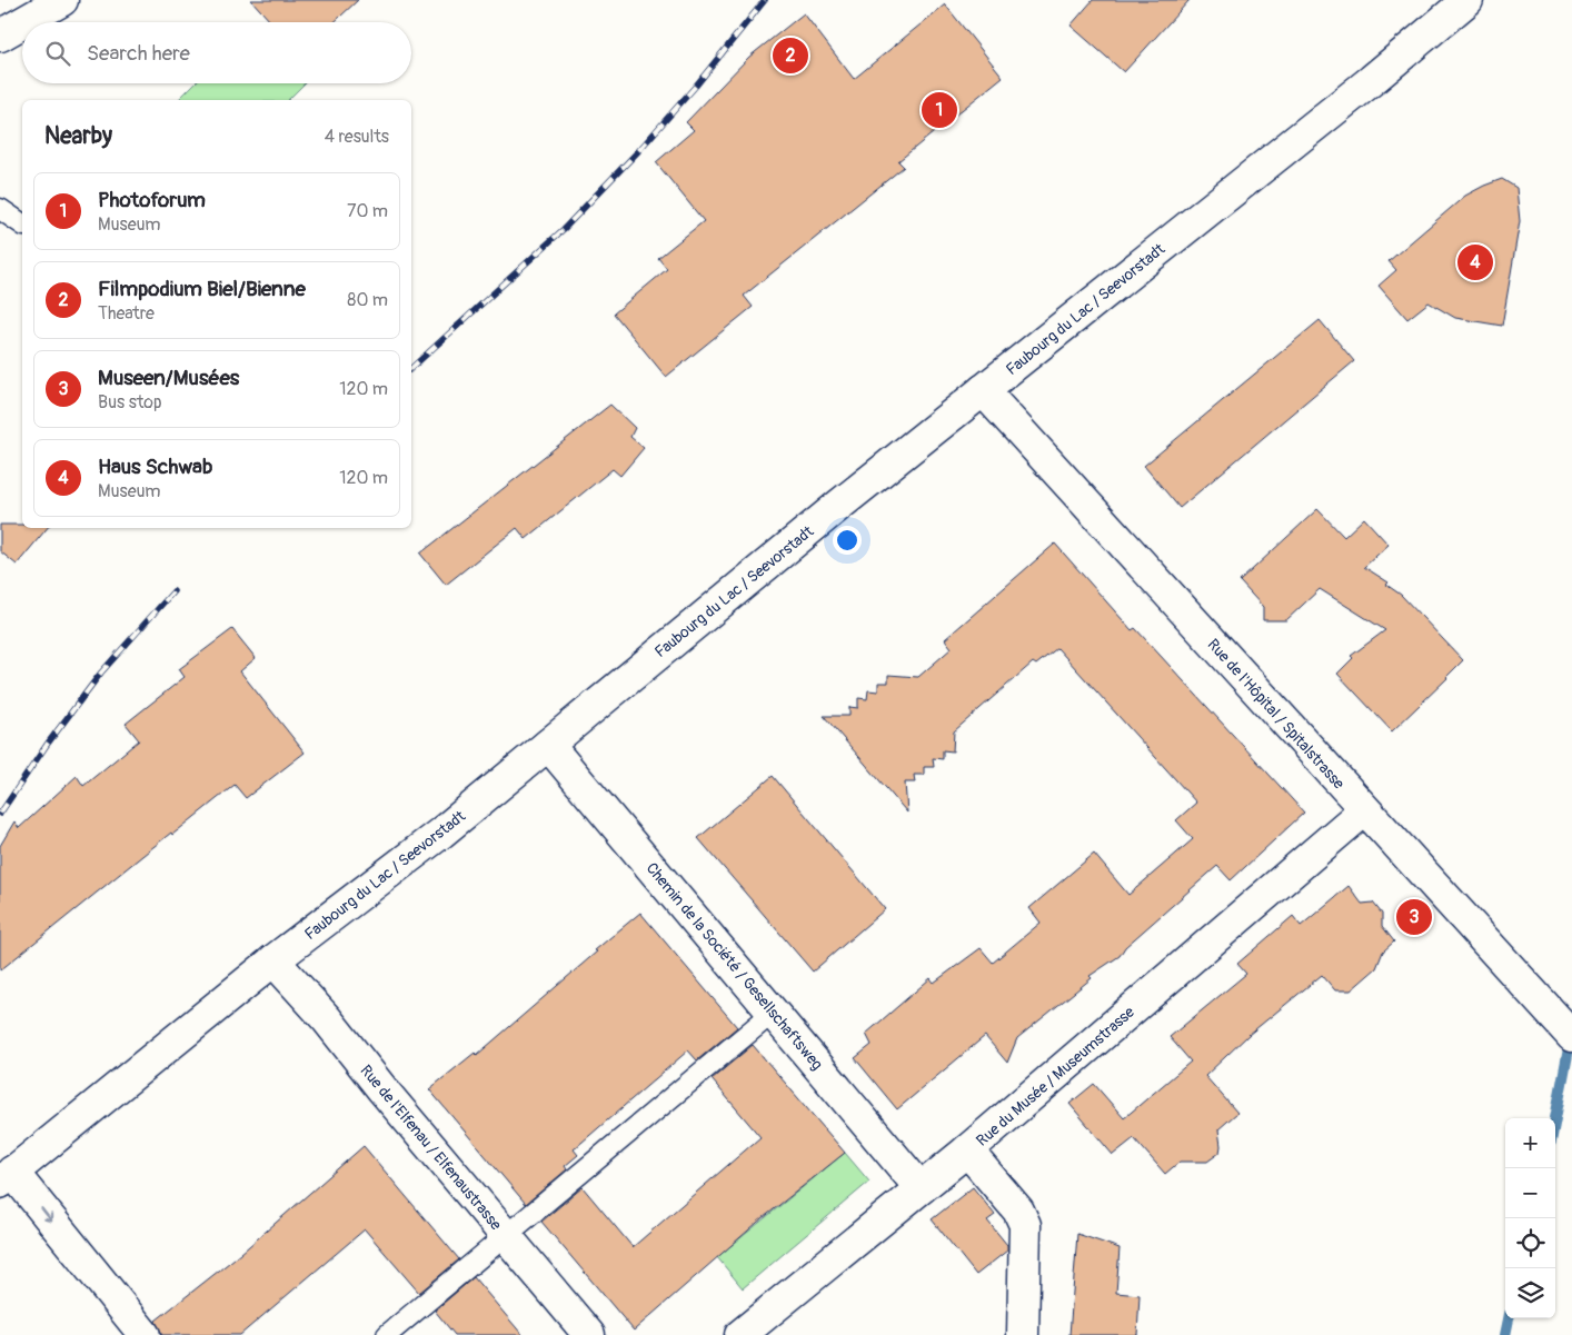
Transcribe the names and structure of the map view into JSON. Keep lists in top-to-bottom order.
{
  "streets": {
    "street": [
      "Faubourg du Lac / Seevorstadt",
      "Rue de l'Hôpital / Spitalstrasse",
      "Chemin de la Société / Gesellschaftsweg",
      "Rue du Musée / Museumstrasse",
      "Rue de l'Elfenau / Elfenaustrasse"
    ]
  },
  "crossings": [
    ["Faubourg du Lac / Seevorstadt", "Rue de l'Hôpital / Spitalstrasse"],
    ["Faubourg du Lac / Seevorstadt", "Chemin de la Société / Gesellschaftsweg"],
    ["Faubourg du Lac / Seevorstadt", "Rue de l'Elfenau / Elfenaustrasse"],
    ["Rue de l'Hôpital / Spitalstrasse", "Rue du Musée / Museumstrasse"],
    ["Chemin de la Société / Gesellschaftsweg", "Rue du Musée / Museumstrasse"]
  ],
  "page": {
    "search": "Search here",
    "pins": [
      "2",
      "1",
      "4",
      "3"
    ],
    "heading": ["Nearby", "4 results"],
    "list": [
      {
        "mark": "1",
        "name": "Photoforum",
        "note": "Museum",
        "value": "70 m"
      },
      {
        "mark": "2",
        "name": "Filmpodium Biel/Bienne",
        "note": "Theatre",
        "value": "80 m"
      },
      {
        "mark": "3",
        "name": "Museen/Musées",
        "note": "Bus stop",
        "value": "120 m"
      },
      {
        "mark": "4",
        "name": "Haus Schwab",
        "note": "Museum",
        "value": "120 m"
      }
    ],
    "map_buttons": ["+", "−"]
  }
}
